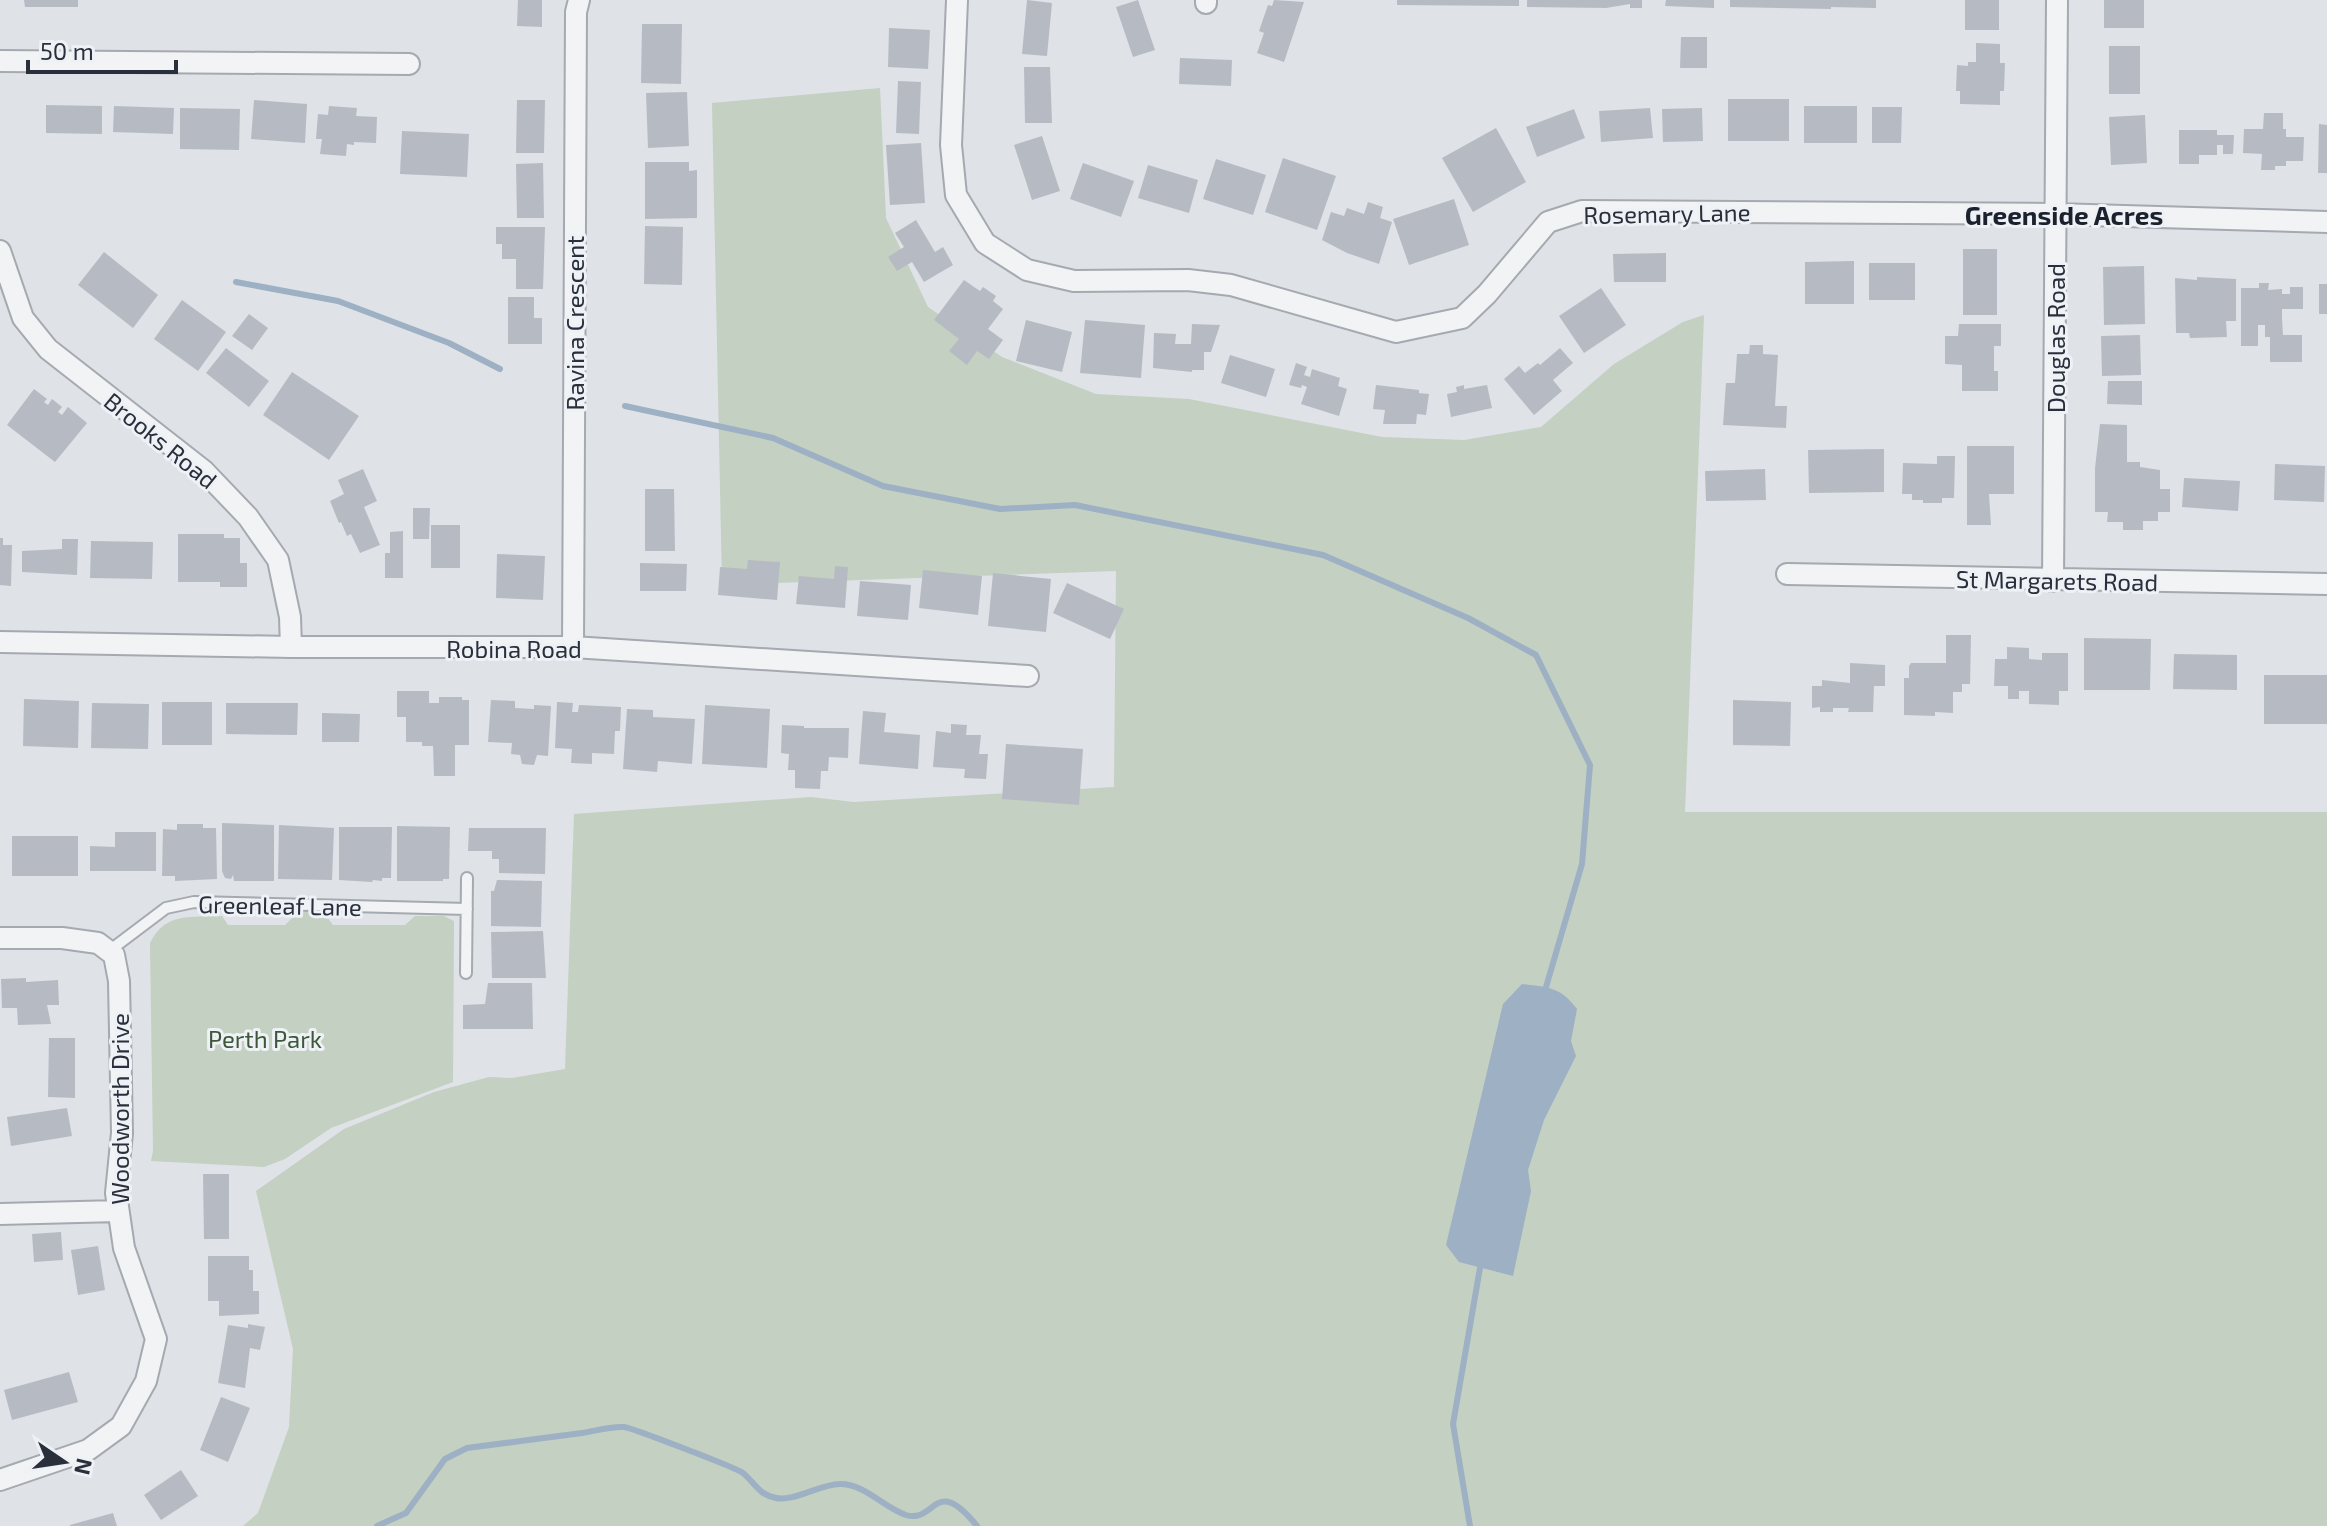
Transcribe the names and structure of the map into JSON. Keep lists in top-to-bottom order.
{
  "streets": {
    "street": [
      "Rosemary Lane",
      "Ravina Crescent",
      "Douglas Road",
      "Brooks Road",
      "St Margarets Road",
      "Robina Road",
      "Woodworth Drive"
    ],
    "lane": ["Greenleaf Lane"]
  },
  "crossings": [
    ["Rosemary Lane", "Douglas Road"],
    ["Ravina Crescent", "Robina Road"],
    ["Douglas Road", "St Margarets Road"],
    ["Brooks Road", "Robina Road"],
    ["Greenleaf Lane", "Woodworth Drive"]
  ],
  "districts": ["Greenside Acres"],
  "parks": ["Perth Park"],
  "scale_bar": "50 m",
  "north": "right"
}
